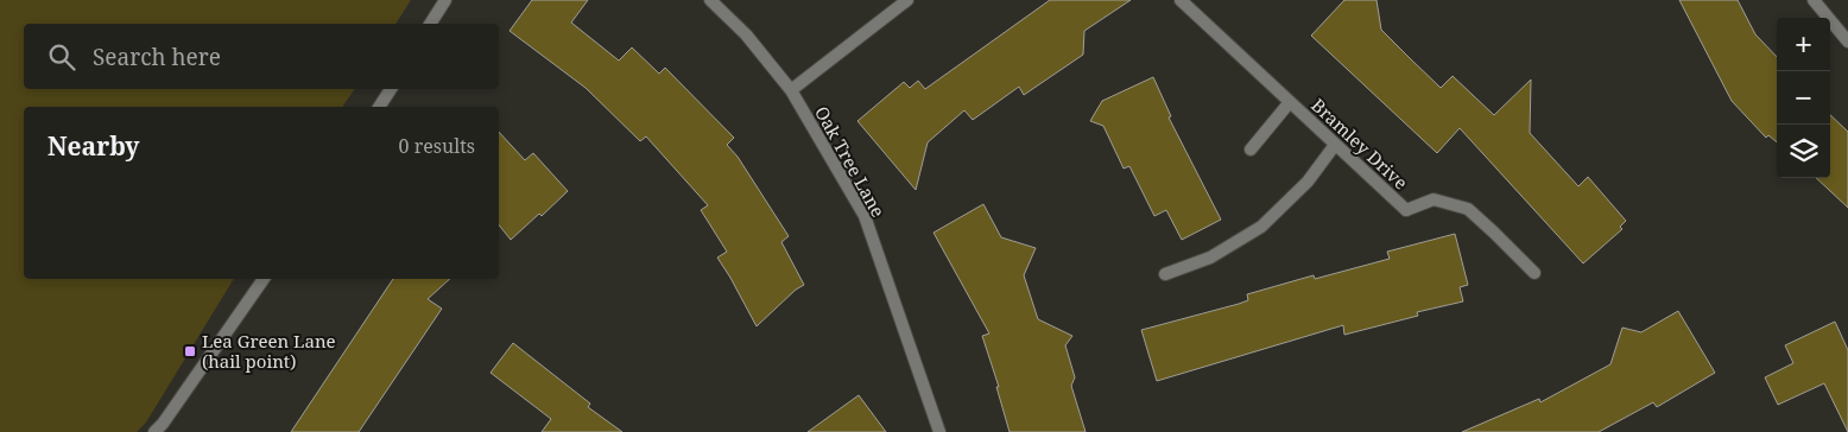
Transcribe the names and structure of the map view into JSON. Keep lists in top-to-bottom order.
{
  "streets": {
    "street": ["Bramley Drive", "Oak Tree Lane"]
  },
  "places": {
    "transit": ["Lea Green Lane (hail point)"]
  },
  "page": {
    "map_buttons": ["+", "−"],
    "search": "Search here",
    "heading": ["Nearby", "0 results"]
  }
}
